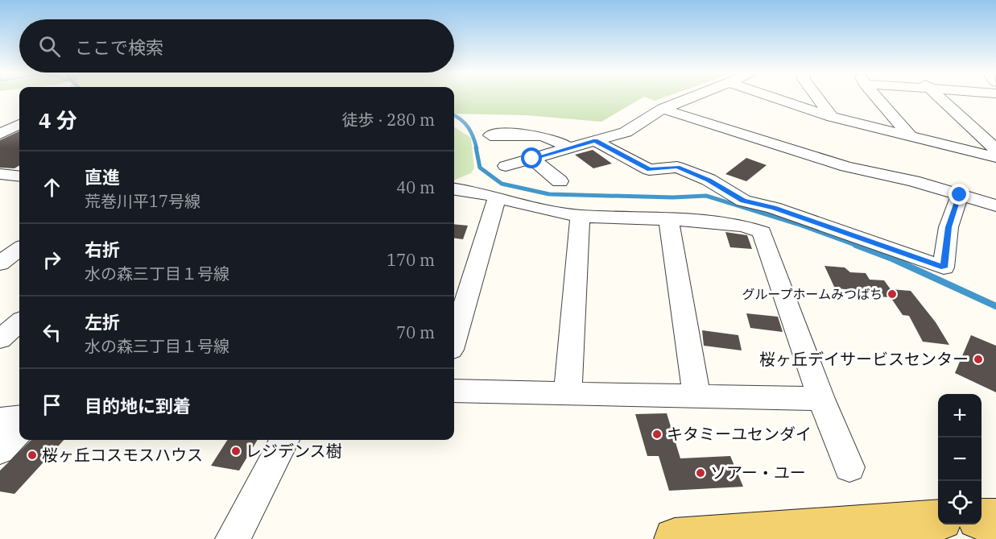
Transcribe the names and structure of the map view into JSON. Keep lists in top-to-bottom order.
{
  "places": [
    "グループホームみつばち",
    "桜ヶ丘デイサービスセンター",
    "キタミーユセンダイ",
    "レジデンス樹",
    "桜ヶ丘コスモスハウス",
    "ソアー・ユー"
  ],
  "page": {
    "search": "ここで検索",
    "heading": ["4 分", "徒歩 · 280 m"],
    "list": [
      ["直進", "荒巻川平17号線", "40 m"],
      ["右折", "水の森三丁目１号線", "170 m"],
      ["左折", "水の森三丁目１号線", "70 m"],
      "目的地に到着"
    ],
    "map_buttons": ["+", "−"]
  }
}
